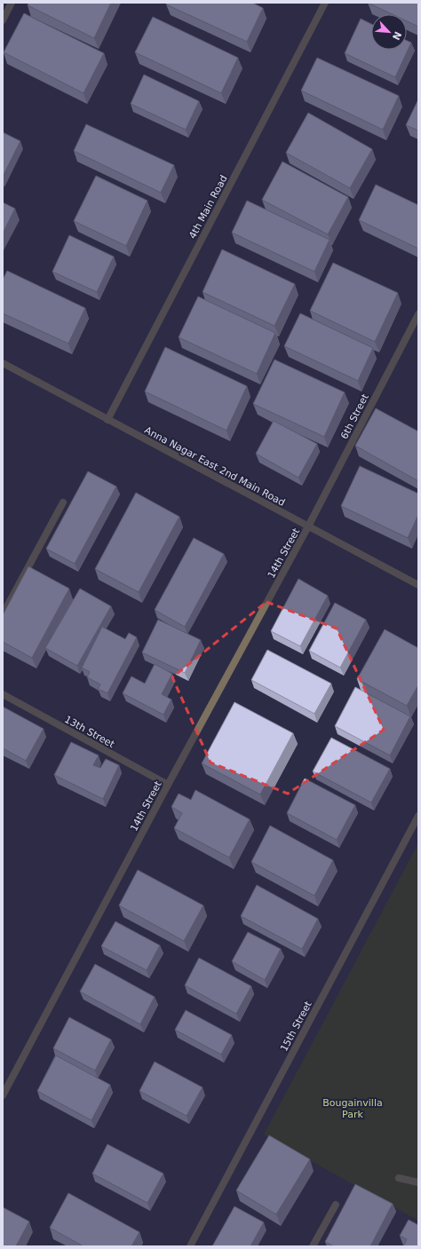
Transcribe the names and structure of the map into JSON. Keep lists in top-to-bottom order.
{
  "streets": {
    "street": [
      "4th Main Road",
      "6th Street",
      "Anna Nagar East 2nd Main Road",
      "14th Street",
      "13th Street",
      "15th Street"
    ]
  },
  "crossings": [
    ["4th Main Road", "Anna Nagar East 2nd Main Road"],
    ["6th Street", "Anna Nagar East 2nd Main Road"],
    ["6th Street", "14th Street"],
    ["Anna Nagar East 2nd Main Road", "14th Street"],
    ["14th Street", "13th Street"]
  ],
  "parks": ["Bougainvilla Park"],
  "north": "bottom right"
}
